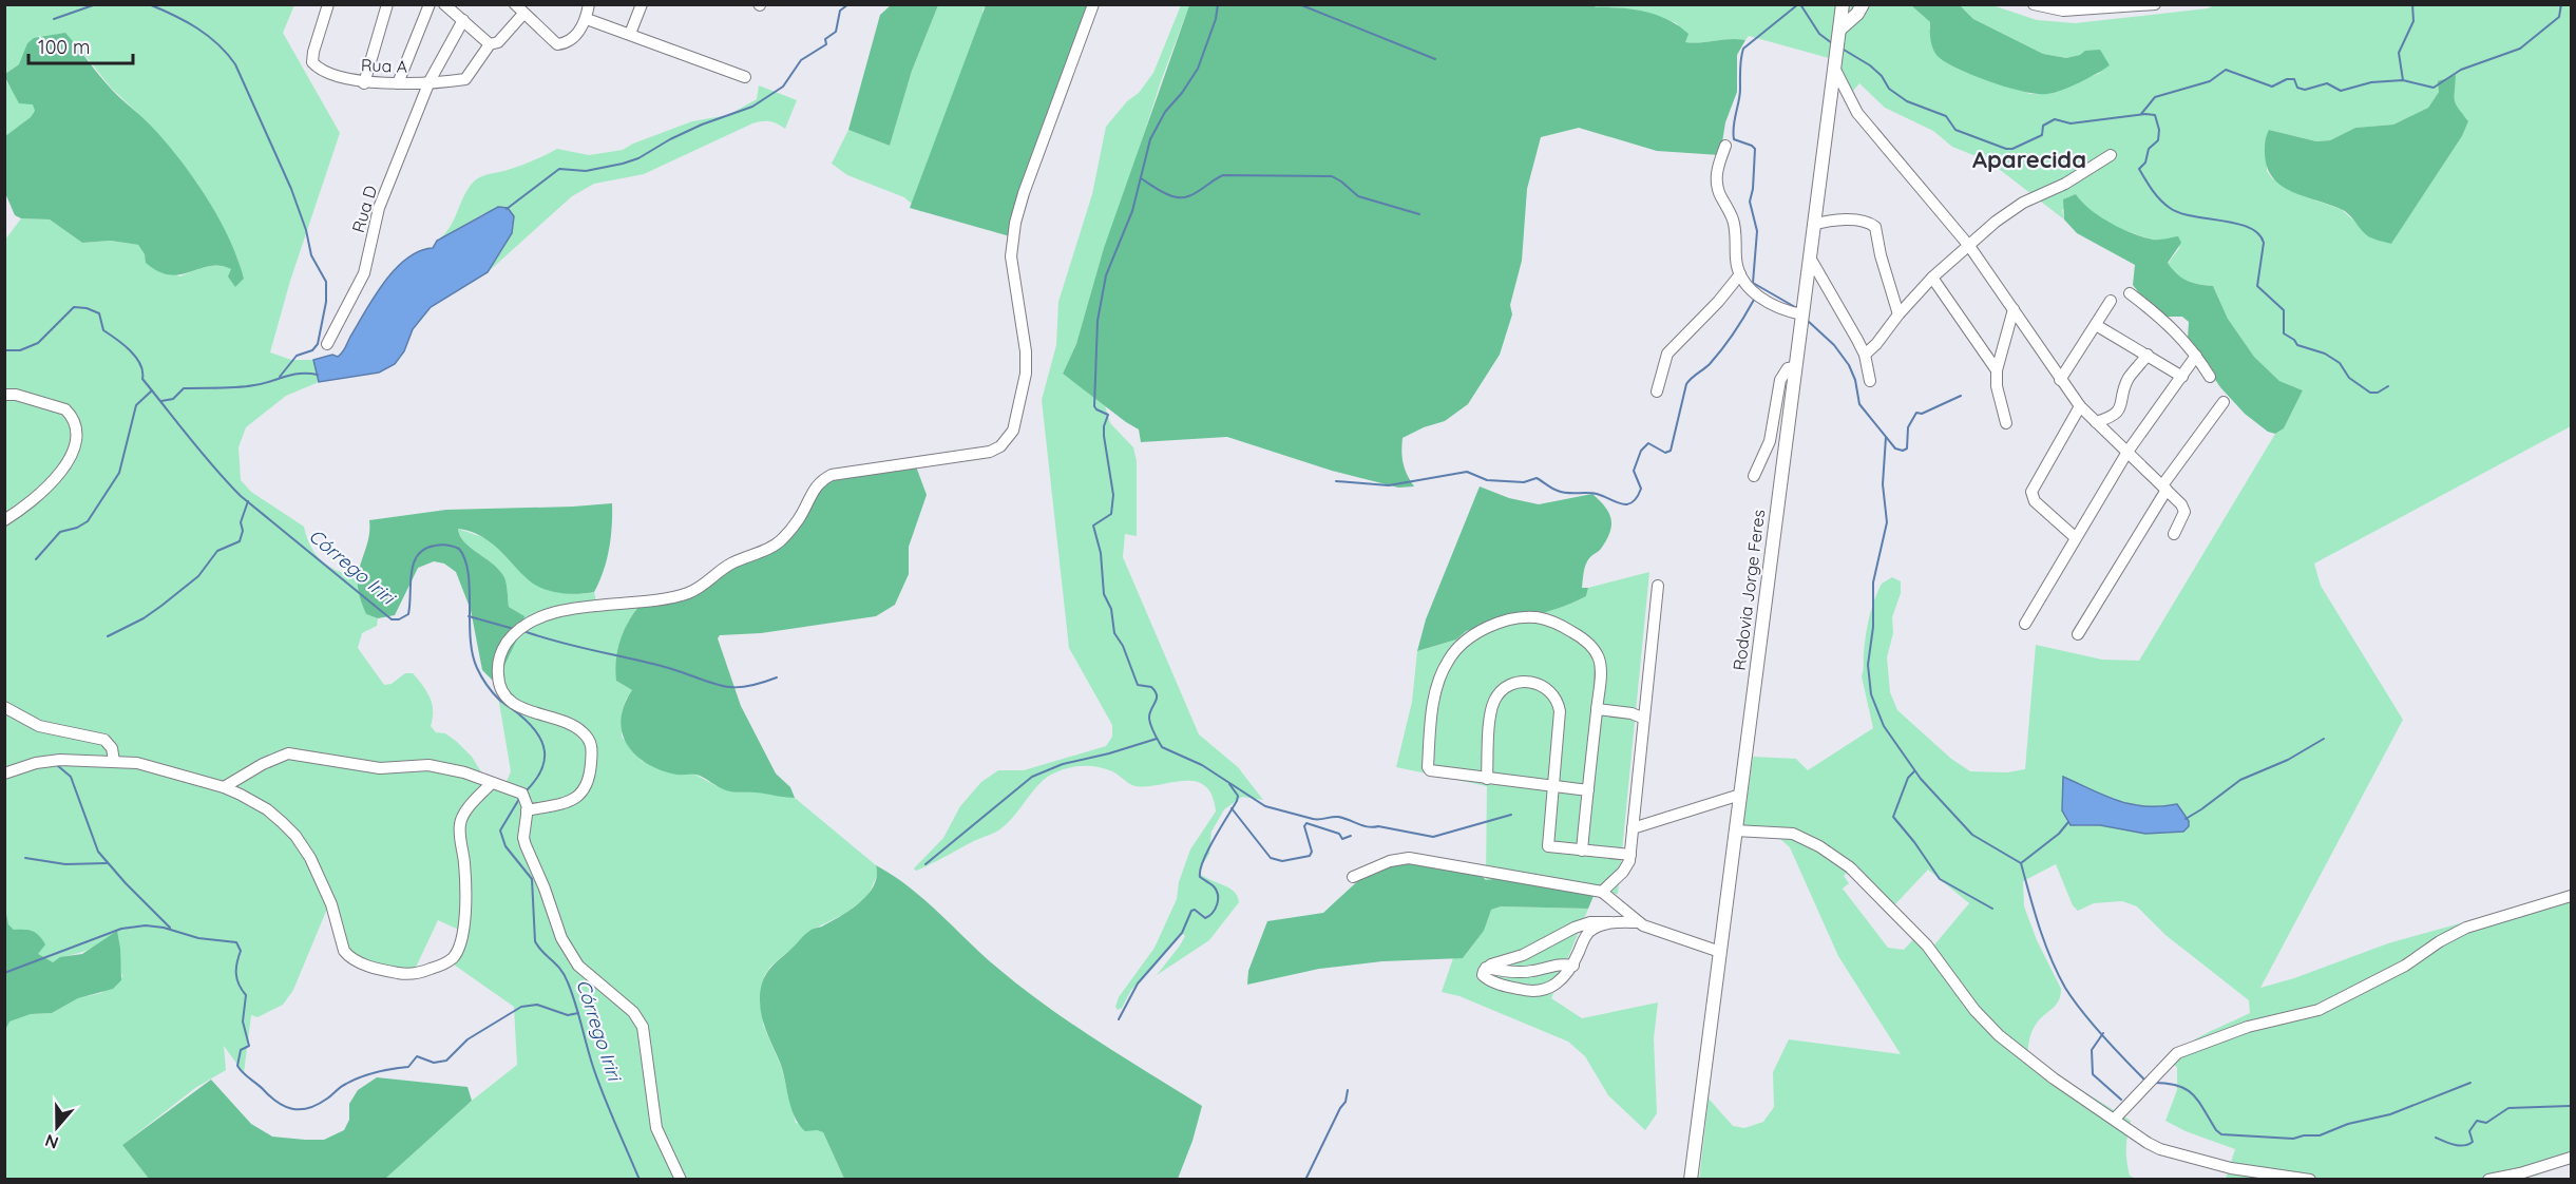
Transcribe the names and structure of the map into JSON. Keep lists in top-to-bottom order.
{
  "streets": {
    "main road": ["Rodovia Jorge Feres"],
    "street": ["Rua A", "Rua D"]
  },
  "crossings": [
    ["Rua A", "Rua D"]
  ],
  "districts": ["Aparecida"],
  "water": ["Córrego Iriri"],
  "scale_bar": "100 m",
  "north": "bottom"
}
